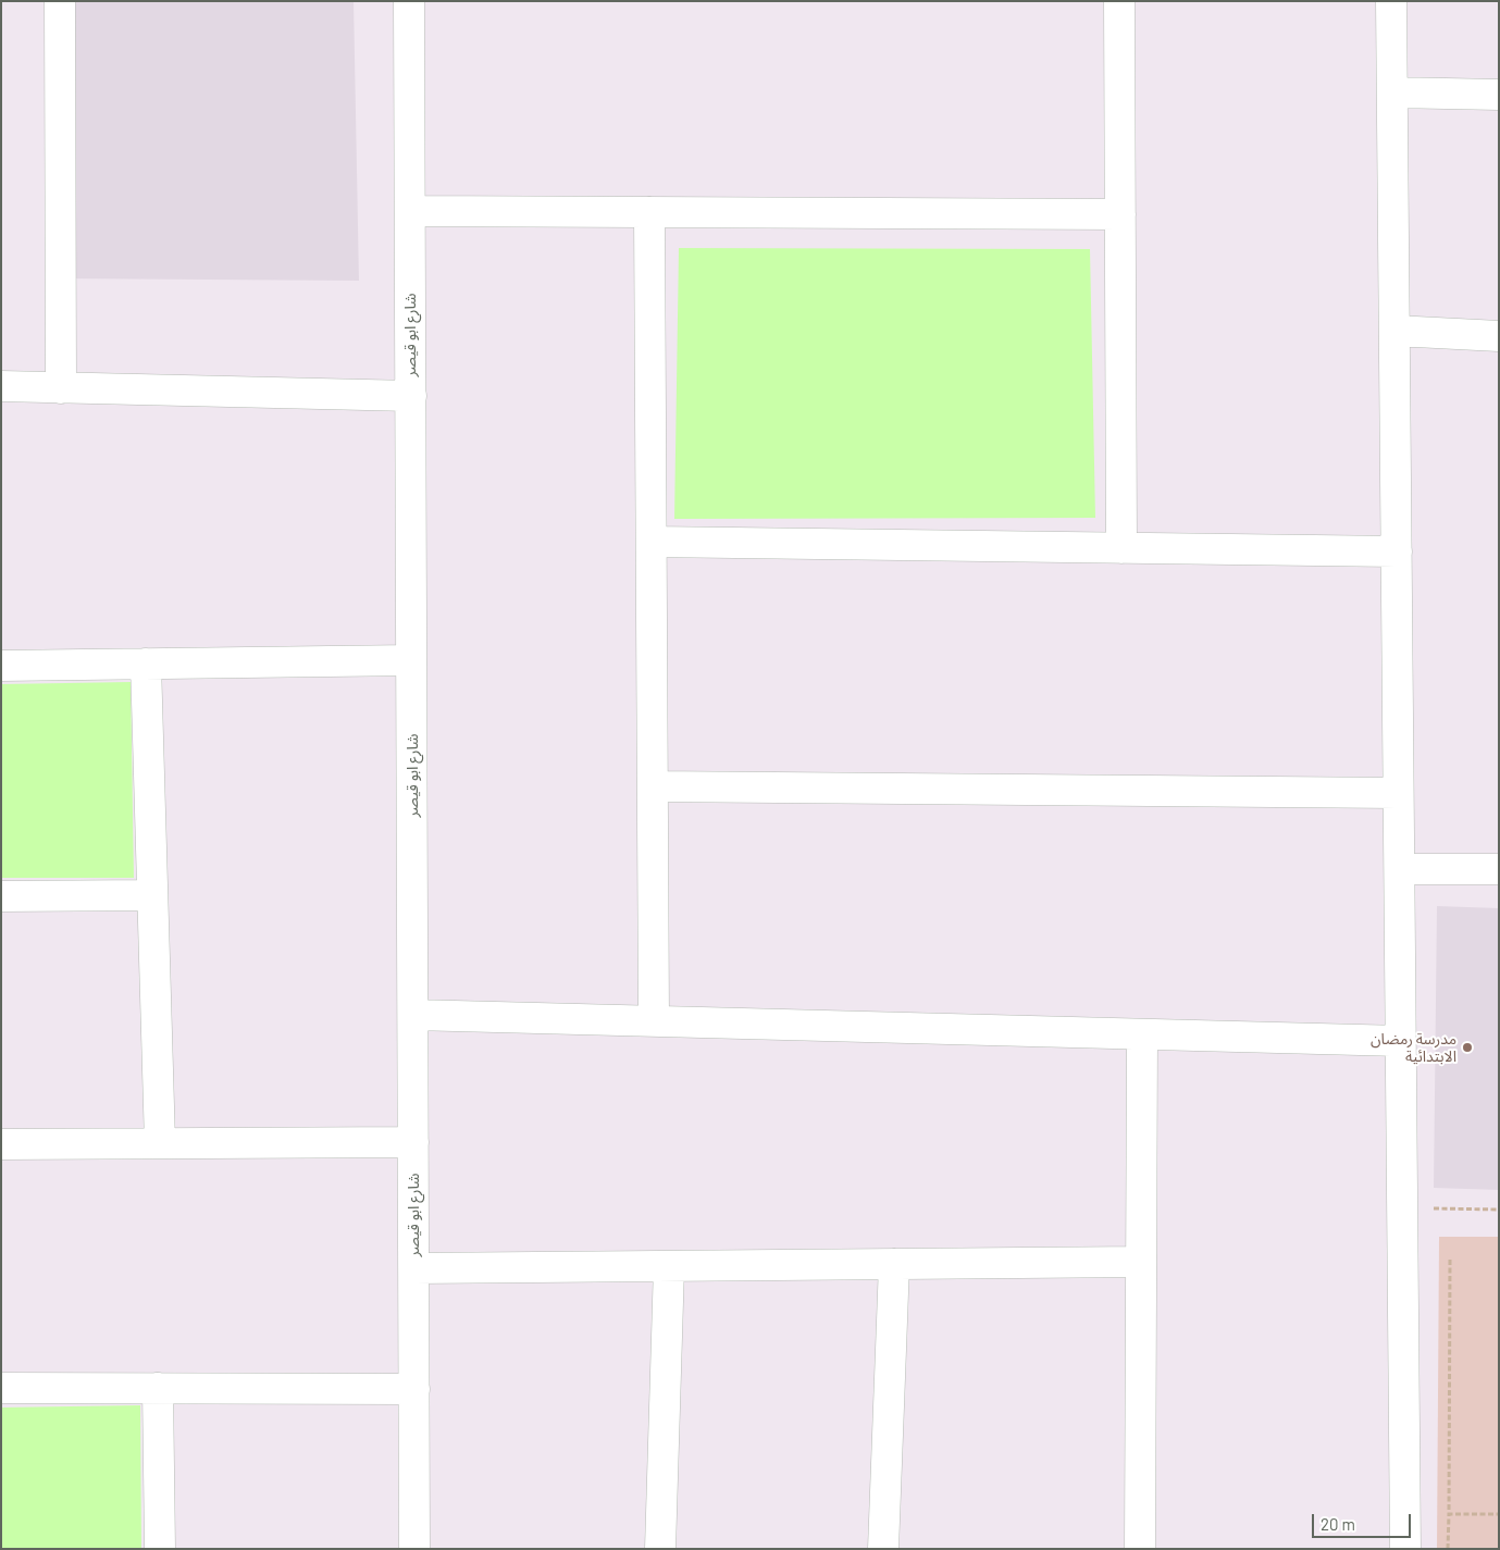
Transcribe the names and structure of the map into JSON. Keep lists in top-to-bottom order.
{
  "streets": {
    "street": ["شارع ابو قيصر"]
  },
  "places": ["مدرسة رمضان الابتدائية"],
  "scale_bar": "20 m"
}
